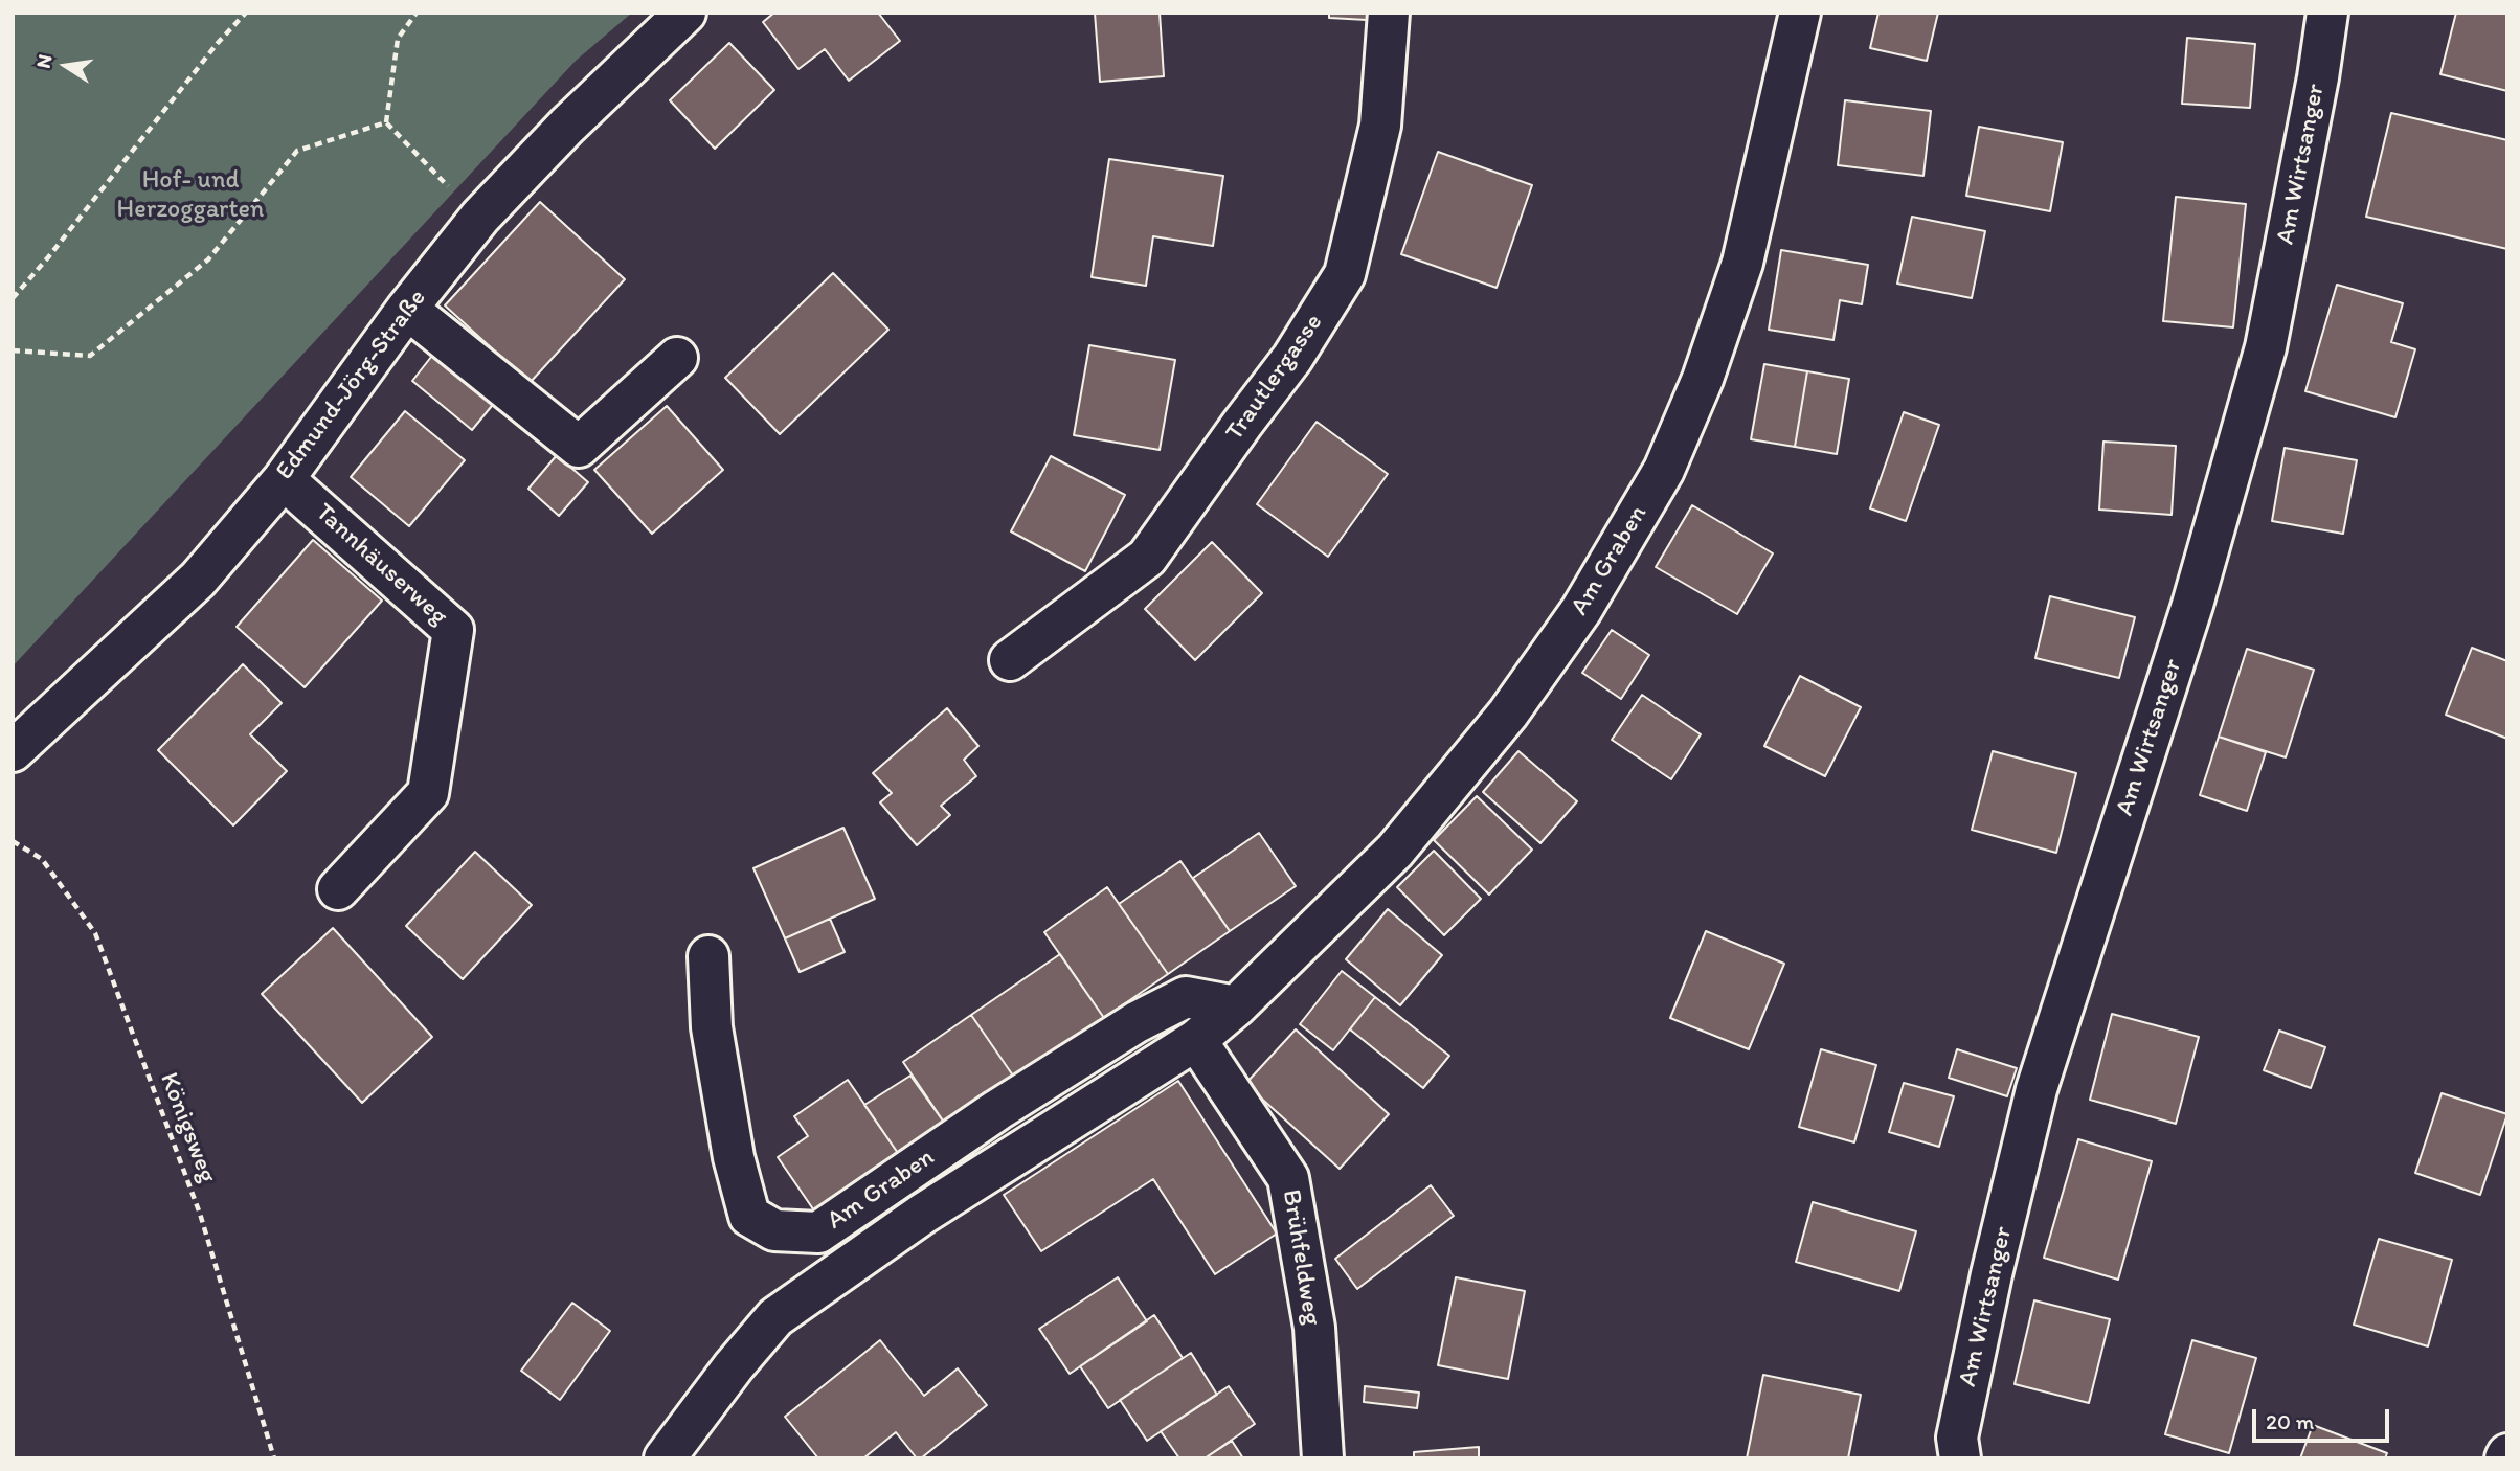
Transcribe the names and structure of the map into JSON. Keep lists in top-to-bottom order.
{
  "streets": {
    "street": [
      "Am Wirtsanger",
      "Trautlergasse",
      "Edmund-Jörg-Straße",
      "Am Graben",
      "Tannhäuserweg",
      "Brühfeldweg"
    ],
    "path": ["Königsweg"]
  },
  "crossings": [
    ["Edmund-Jörg-Straße", "Tannhäuserweg"],
    ["Am Graben", "Brühfeldweg"]
  ],
  "parks": ["Hof- und Herzoggarten"],
  "scale_bar": "20 m",
  "north": "left"
}
